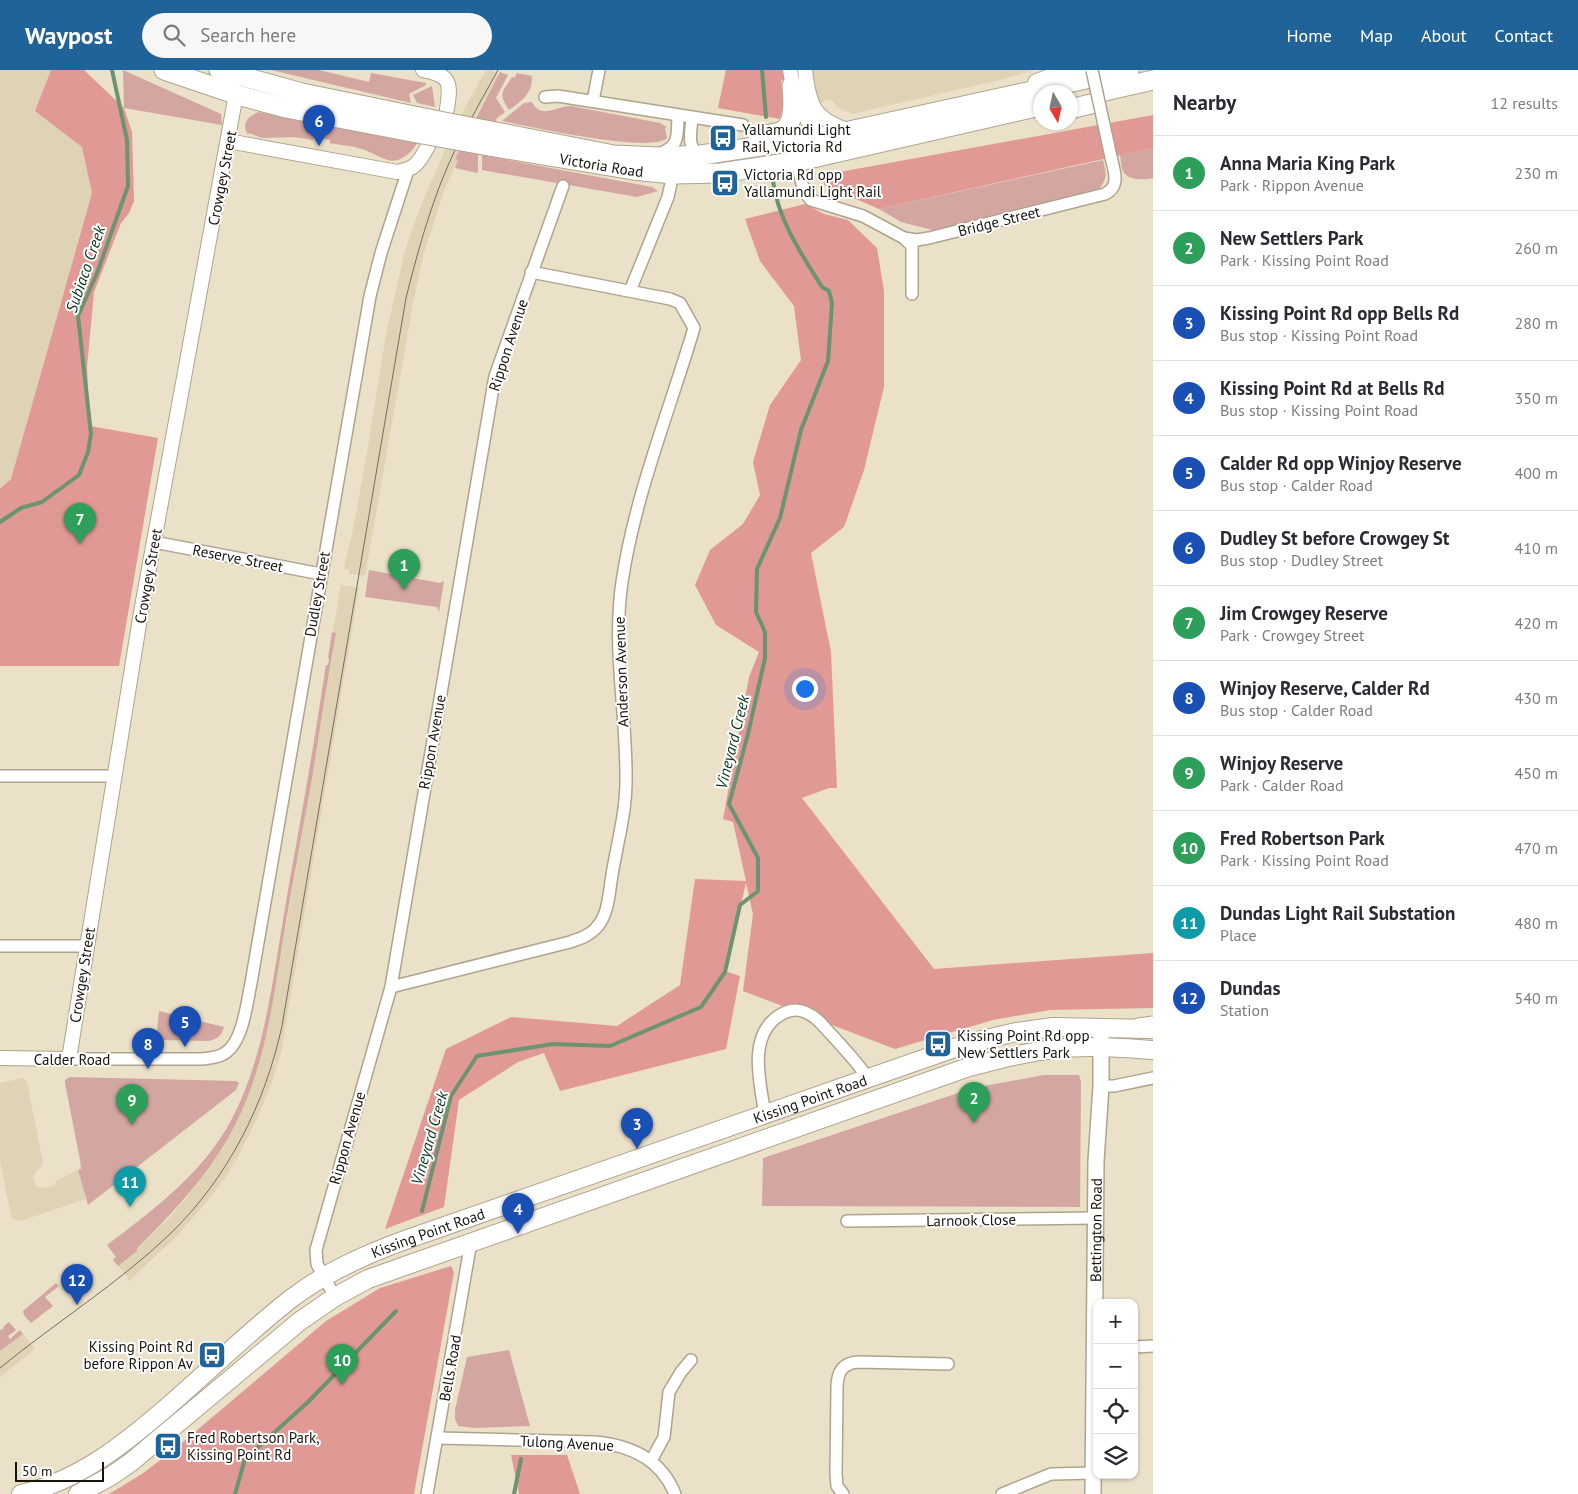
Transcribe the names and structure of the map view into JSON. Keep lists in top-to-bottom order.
{
  "streets": {
    "highway": ["Victoria Road"],
    "main road": ["Kissing Point Road", "Bettington Road"],
    "street": [
      "Crowgey Street",
      "Bridge Street",
      "Rippon Avenue",
      "Reserve Street",
      "Dudley Street",
      "Anderson Avenue",
      "Calder Road",
      "Larnook Close",
      "Bells Road",
      "Tulong Avenue"
    ]
  },
  "crossings": [
    ["Victoria Road", "Crowgey Street"],
    ["Victoria Road", "Bridge Street"],
    ["Victoria Road", "Dudley Street"],
    ["Crowgey Street", "Reserve Street"],
    ["Crowgey Street", "Calder Road"],
    ["Rippon Avenue", "Anderson Avenue"],
    ["Rippon Avenue", "Kissing Point Road"],
    ["Reserve Street", "Dudley Street"],
    ["Dudley Street", "Calder Road"],
    ["Kissing Point Road", "Bettington Road"],
    ["Kissing Point Road", "Bells Road"],
    ["Larnook Close", "Bettington Road"],
    ["Bells Road", "Tulong Avenue"]
  ],
  "water": ["Subiaco Creek", "Vineyard Creek"],
  "places": {
    "bus stop": [
      "Yallamundi Light Rail, Victoria Rd",
      "Victoria Rd opp Yallamundi Light Rail",
      "Kissing Point Rd opp New Settlers Park",
      "Kissing Point Rd before Rippon Av",
      "Fred Robertson Park, Kissing Point Rd"
    ]
  },
  "scale_bar": "50 m",
  "north": "bottom",
  "page": {
    "header": "Waypost",
    "search": "Search here",
    "nav": [
      "Home",
      "Map",
      "About",
      "Contact"
    ],
    "heading": ["Nearby", "12 results"],
    "pins": [
      "6",
      "7",
      "1",
      "5",
      "8",
      "2",
      "9",
      "3",
      "11",
      "4",
      "12",
      "10"
    ],
    "list": [
      {
        "mark": "1",
        "name": "Anna Maria King Park",
        "note": "Park · Rippon Avenue",
        "value": "230 m"
      },
      {
        "mark": "2",
        "name": "New Settlers Park",
        "note": "Park · Kissing Point Road",
        "value": "260 m"
      },
      {
        "mark": "3",
        "name": "Kissing Point Rd opp Bells Rd",
        "note": "Bus stop · Kissing Point Road",
        "value": "280 m"
      },
      {
        "mark": "4",
        "name": "Kissing Point Rd at Bells Rd",
        "note": "Bus stop · Kissing Point Road",
        "value": "350 m"
      },
      {
        "mark": "5",
        "name": "Calder Rd opp Winjoy Reserve",
        "note": "Bus stop · Calder Road",
        "value": "400 m"
      },
      {
        "mark": "6",
        "name": "Dudley St before Crowgey St",
        "note": "Bus stop · Dudley Street",
        "value": "410 m"
      },
      {
        "mark": "7",
        "name": "Jim Crowgey Reserve",
        "note": "Park · Crowgey Street",
        "value": "420 m"
      },
      {
        "mark": "8",
        "name": "Winjoy Reserve, Calder Rd",
        "note": "Bus stop · Calder Road",
        "value": "430 m"
      },
      {
        "mark": "9",
        "name": "Winjoy Reserve",
        "note": "Park · Calder Road",
        "value": "450 m"
      },
      {
        "mark": "10",
        "name": "Fred Robertson Park",
        "note": "Park · Kissing Point Road",
        "value": "470 m"
      },
      {
        "mark": "11",
        "name": "Dundas Light Rail Substation",
        "note": "Place",
        "value": "480 m"
      },
      {
        "mark": "12",
        "name": "Dundas",
        "note": "Station",
        "value": "540 m"
      }
    ],
    "map_buttons": ["+", "−"],
    "scale": "50 m"
  }
}
